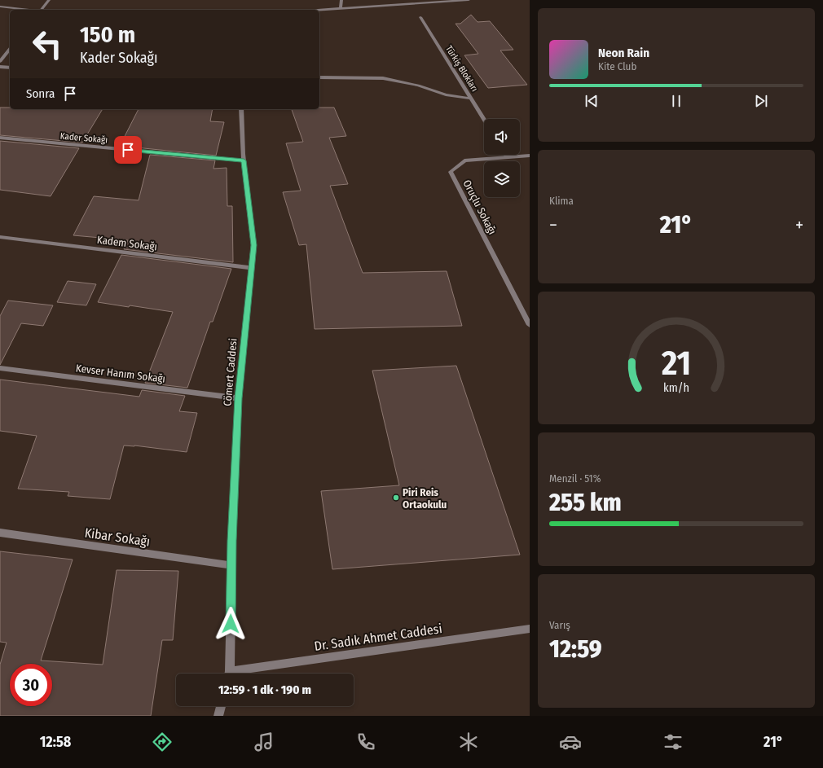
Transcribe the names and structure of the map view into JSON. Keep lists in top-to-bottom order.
{
  "streets": {
    "street": [
      "Türkiş Blokları",
      "Kader Sokağı",
      "Oruçlu Sokağı",
      "Kadem Sokağı",
      "Cömert Caddesi",
      "Kevser Hanım Sokağı",
      "Kibar Sokağı",
      "Dr. Sadık Ahmet Caddesi"
    ]
  },
  "crossings": [
    ["Kader Sokağı", "Cömert Caddesi"],
    ["Kadem Sokağı", "Cömert Caddesi"],
    ["Cömert Caddesi", "Kevser Hanım Sokağı"],
    ["Cömert Caddesi", "Kibar Sokağı"]
  ],
  "places": ["Piri Reis Ortaokulu"],
  "page": {
    "turn": ["150 m", "Kader Sokağı"],
    "song": ["Neon Rain", "Kite Club"],
    "then": "Sonra",
    "tile": [
      "Klima",
      ["Menzil · 51%", "255 km"],
      ["Varış", "12:59"]
    ],
    "heat": ["−", "21°", "+"],
    "limit": "30",
    "trip": "12:59 · 1 dk · 190 m",
    "tabs": ["12:58", "21°"],
    "gauge": ["21", "km/h"]
  }
}
